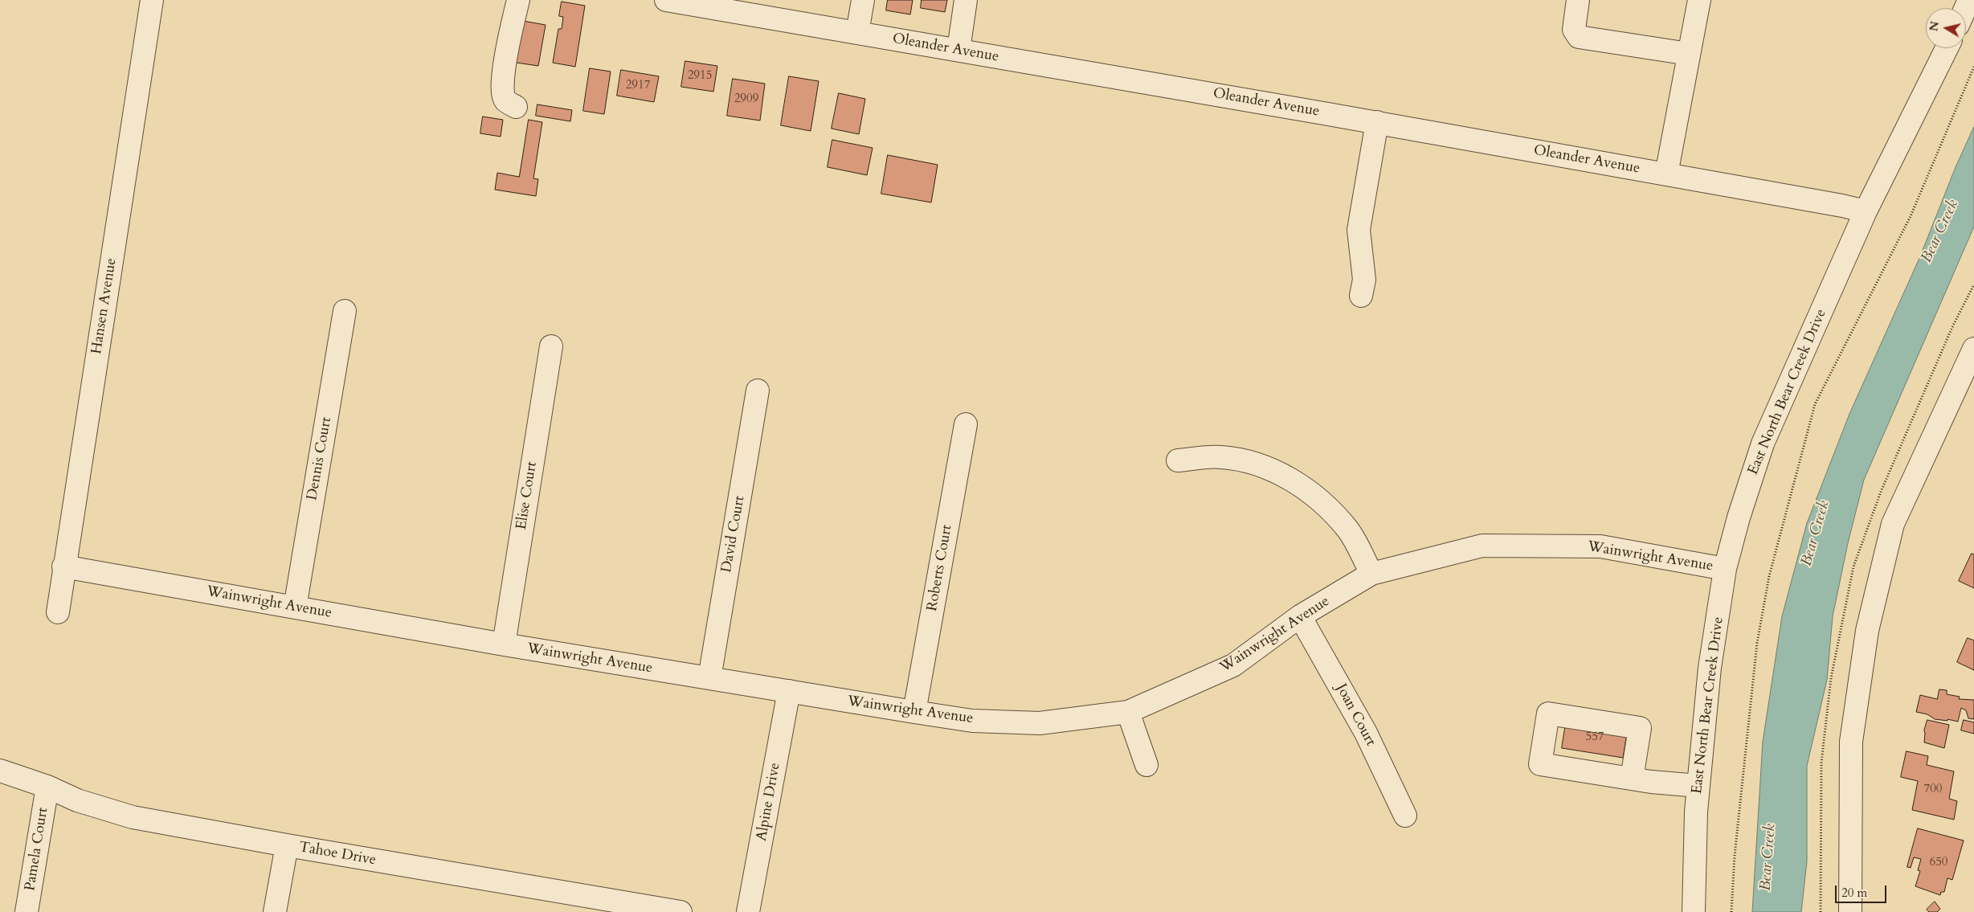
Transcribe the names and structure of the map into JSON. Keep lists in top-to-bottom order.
{
  "streets": {
    "street": [
      "Oleander Avenue",
      "Hansen Avenue",
      "East North Bear Creek Drive",
      "Dennis Court",
      "Elise Court",
      "David Court",
      "Wainwright Avenue",
      "Roberts Court",
      "Joan Court",
      "Alpine Drive",
      "Pamela Court",
      "Tahoe Drive"
    ]
  },
  "crossings": [
    ["Oleander Avenue", "East North Bear Creek Drive"],
    ["Hansen Avenue", "Wainwright Avenue"],
    ["East North Bear Creek Drive", "Wainwright Avenue"],
    ["Dennis Court", "Wainwright Avenue"],
    ["Elise Court", "Wainwright Avenue"],
    ["David Court", "Wainwright Avenue"],
    ["Wainwright Avenue", "Roberts Court"],
    ["Wainwright Avenue", "Joan Court"],
    ["Wainwright Avenue", "Alpine Drive"],
    ["Pamela Court", "Tahoe Drive"]
  ],
  "water": ["Bear Creek"],
  "house_numbers": [
    "2915",
    "2917",
    "2909",
    "557",
    "700",
    "650"
  ],
  "scale_bar": "20 m",
  "north": "left"
}
